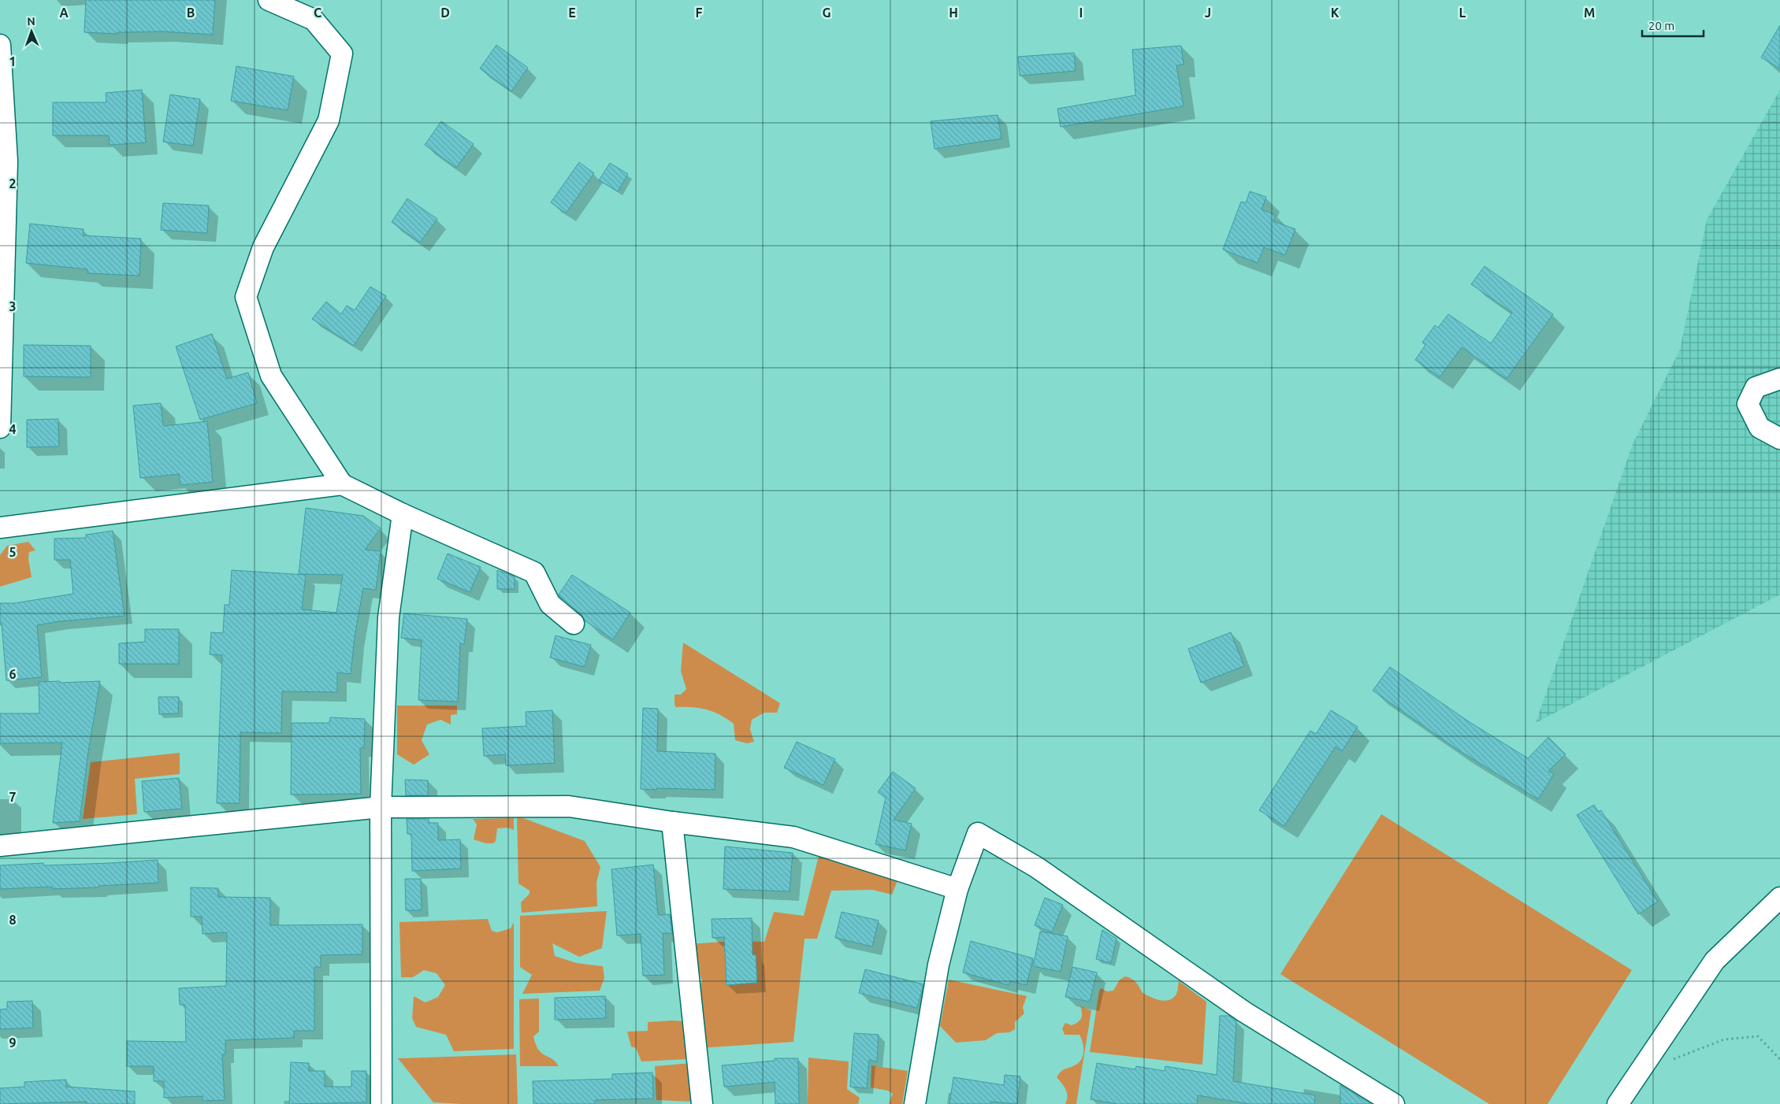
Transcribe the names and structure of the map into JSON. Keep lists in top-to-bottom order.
{
  "scale_bar": "20 m",
  "north": "top",
  "grid": {
    "columns": [
      "A",
      "B",
      "C",
      "D",
      "E",
      "F",
      "G",
      "H",
      "I",
      "J",
      "K",
      "L",
      "M"
    ],
    "rows": [
      "1",
      "2",
      "3",
      "4",
      "5",
      "6",
      "7",
      "8",
      "9"
    ]
  }
}
